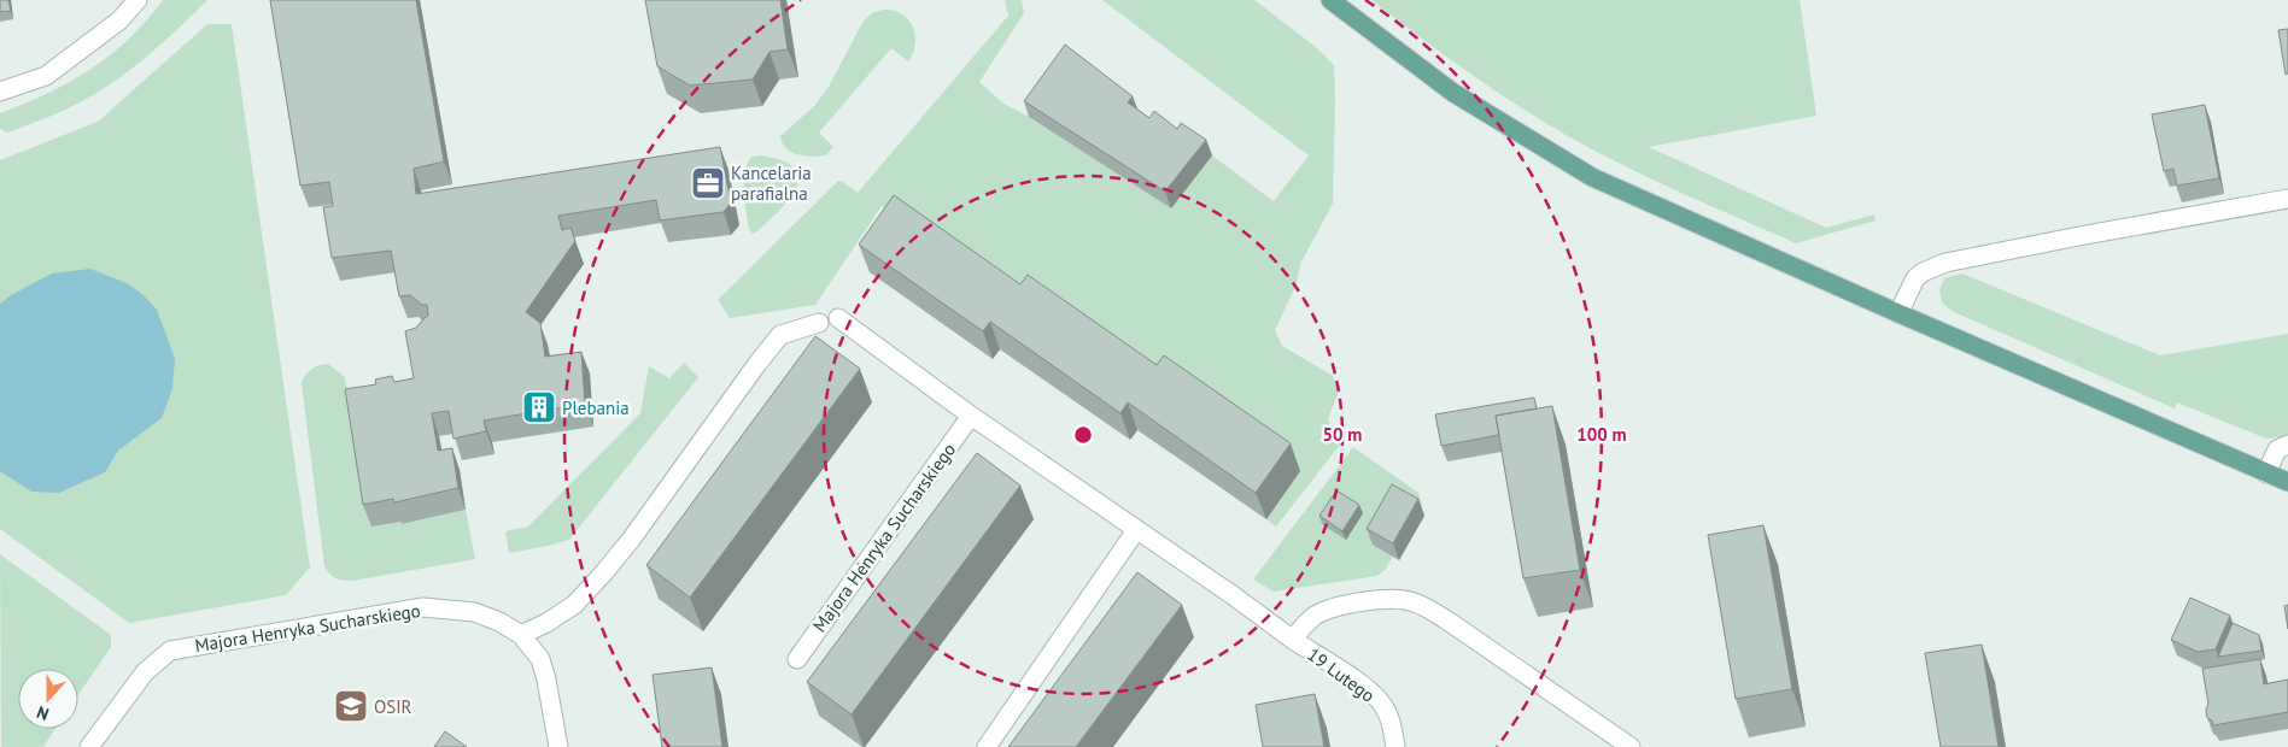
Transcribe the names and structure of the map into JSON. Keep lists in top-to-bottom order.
{
  "streets": {
    "street": ["Majora Henryka Sucharskiego", "19 Lutego"]
  },
  "places": {
    "office": ["Kancelaria parafialna"],
    "building": ["Plebania"],
    "school or university": ["OSIR"]
  },
  "north": "bottom",
  "rings": ["50 m", "100 m"]
}
